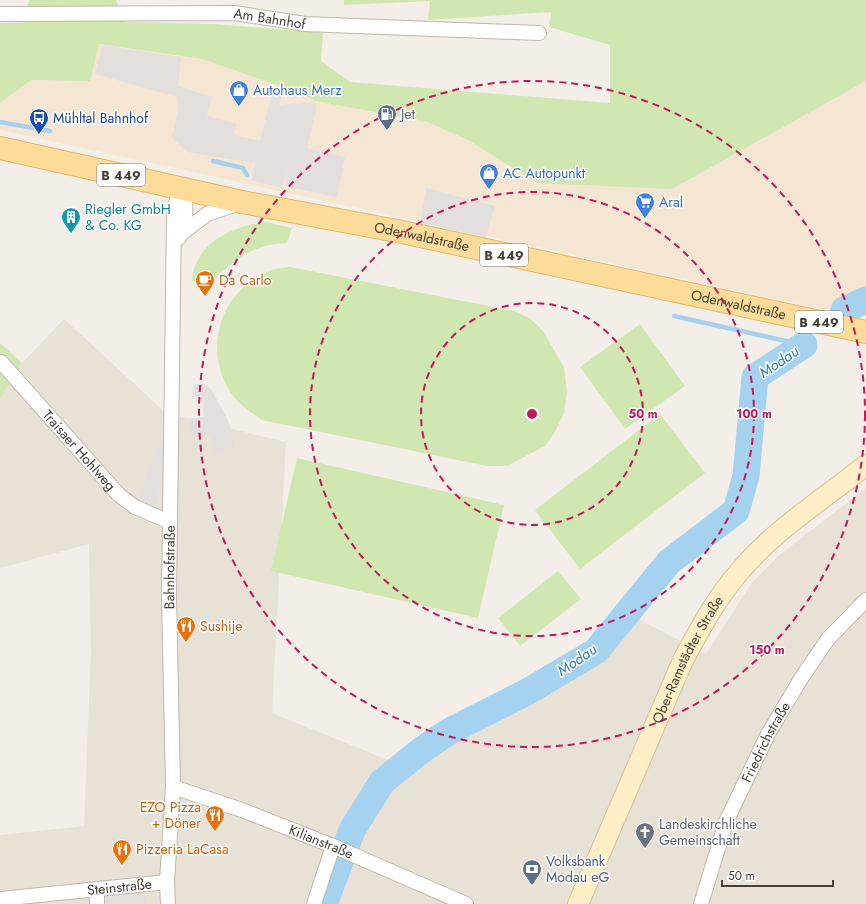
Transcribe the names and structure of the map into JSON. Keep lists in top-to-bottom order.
{
  "streets": {
    "main road": ["B 449", "Odenwaldstraße", "Ober-Ramstädter Straße"],
    "street": [
      "Am Bahnhof",
      "Traisaer Hohlweg",
      "Bahnhofstraße",
      "Friedrichstraße",
      "Kilianstraße",
      "Steinstraße"
    ]
  },
  "crossings": [
    ["Odenwaldstraße", "Bahnhofstraße"],
    ["Traisaer Hohlweg", "Bahnhofstraße"],
    ["Bahnhofstraße", "Kilianstraße"],
    ["Bahnhofstraße", "Steinstraße"]
  ],
  "water": ["Modau"],
  "places": {
    "shop": ["Autohaus Merz", "AC Autopunkt"],
    "fuel station": ["Jet"],
    "bus stop": ["Mühltal Bahnhof"],
    "supermarket": ["Aral"],
    "building": ["Riegler GmbH & Co. KG"],
    "cafe": ["Da Carlo"],
    "restaurant": ["Sushije", "EZO Pizza + Döner", "Pizzeria LaCasa"],
    "church": ["Landeskirchliche Gemeinschaft"],
    "bank": ["Volksbank Modau eG"]
  },
  "scale_bar": "50 m",
  "rings": ["50 m", "100 m", "150 m"]
}
